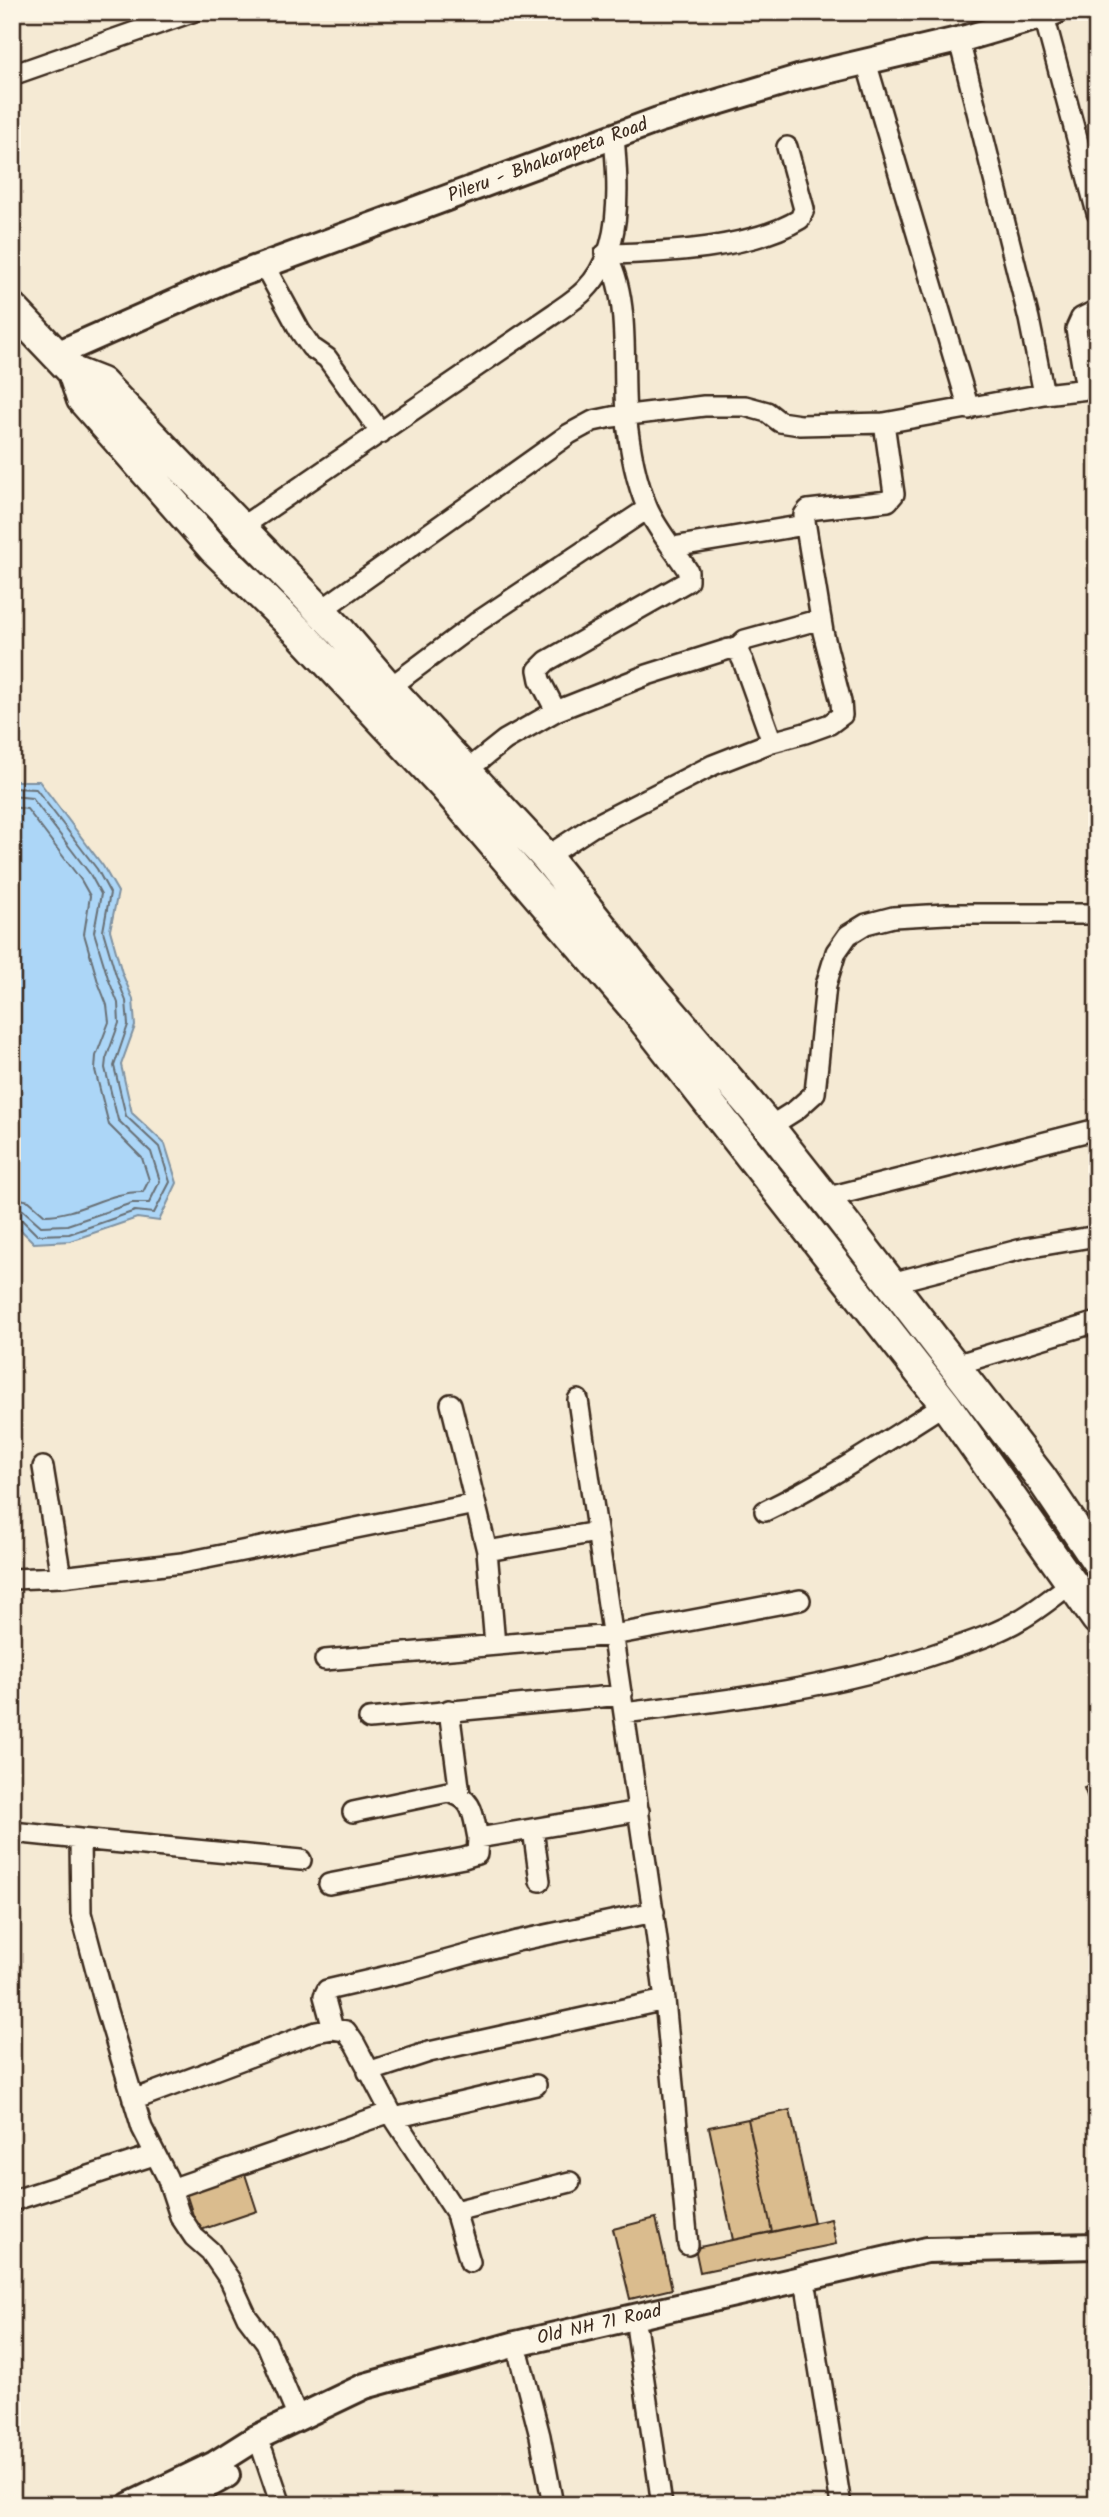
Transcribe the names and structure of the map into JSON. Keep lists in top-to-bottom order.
{
  "streets": {
    "main road": ["Pileru - Bhakarapeta Road", "Old NH 71 Road"]
  }
}
